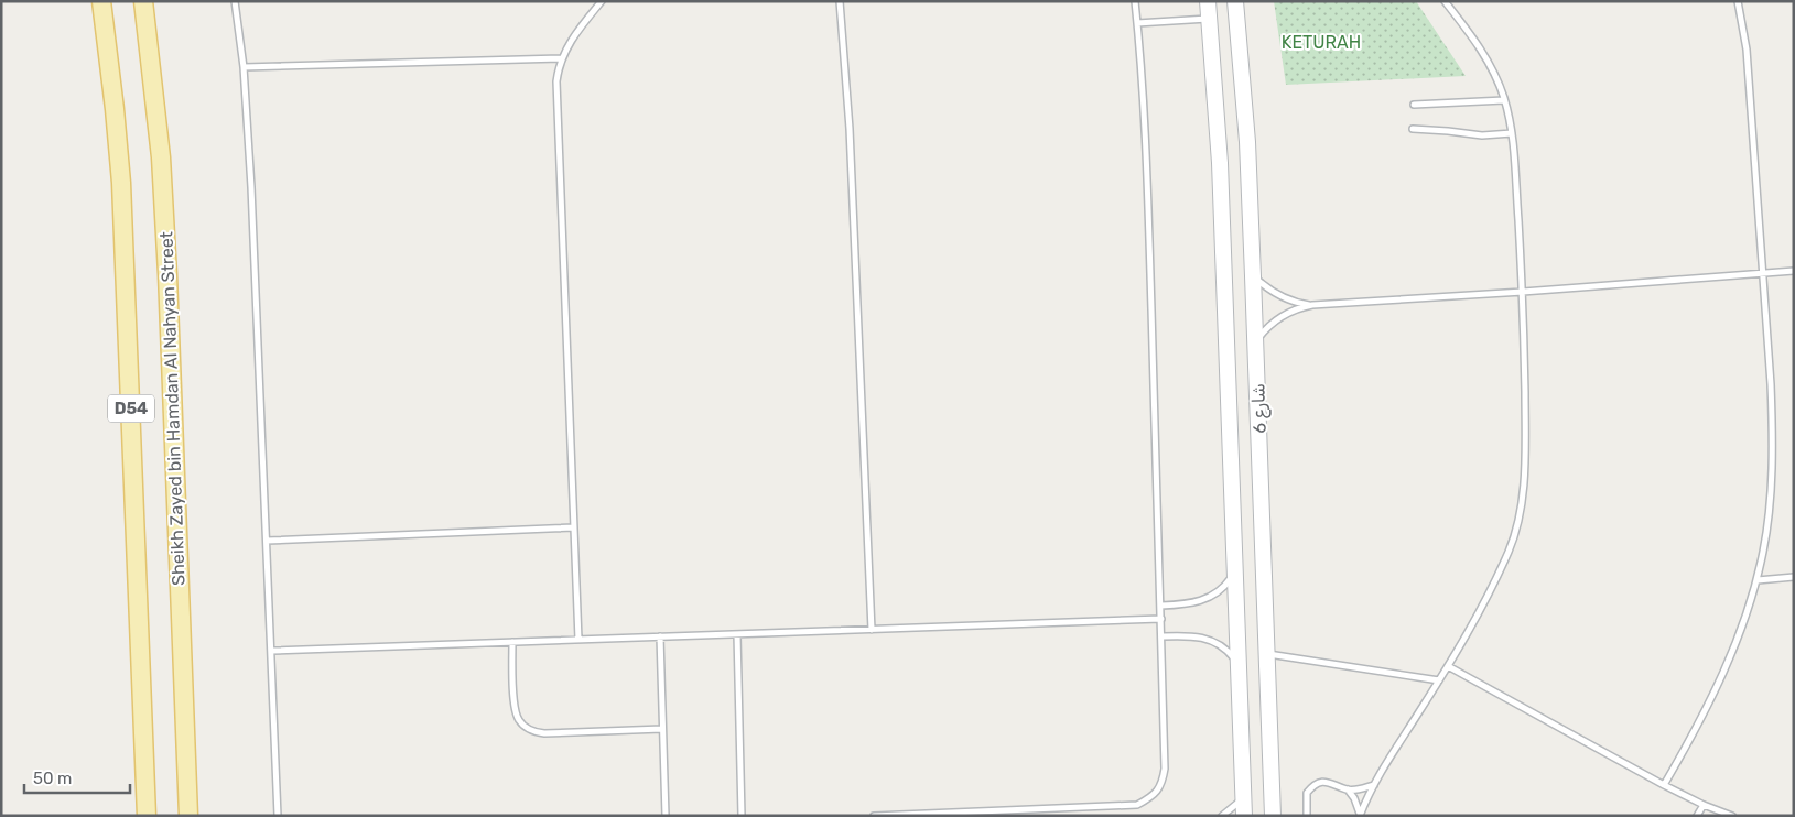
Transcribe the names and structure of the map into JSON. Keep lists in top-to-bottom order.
{
  "streets": {
    "main road": ["D54", "Sheikh Zayed bin Hamdan Al Nahyan Street"],
    "street": ["شارع 6"]
  },
  "parks": ["KETURAH"],
  "scale_bar": "50 m"
}
